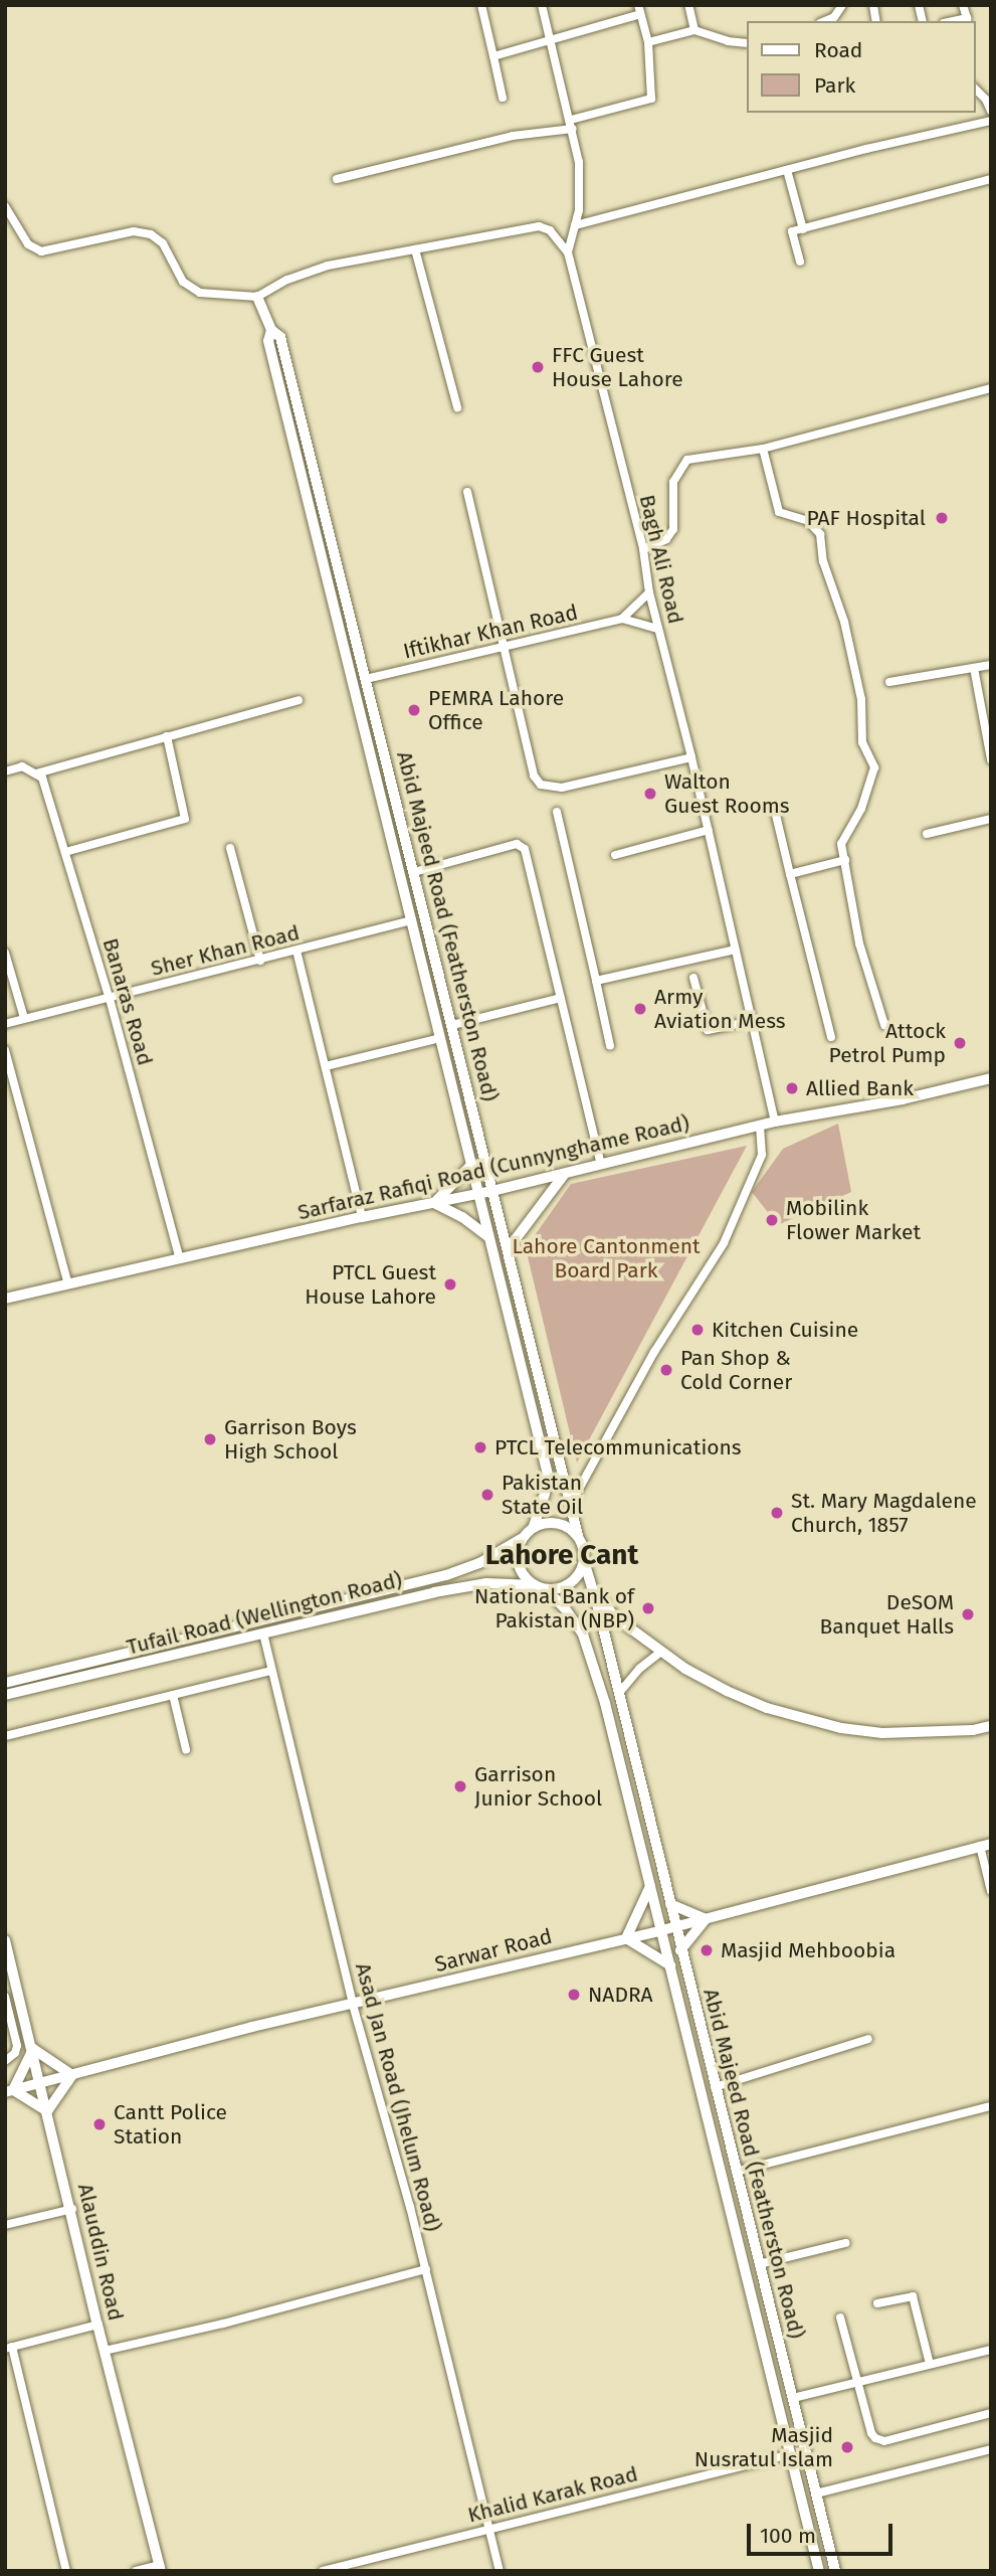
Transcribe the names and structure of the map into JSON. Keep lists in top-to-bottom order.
{
  "streets": {
    "main road": ["Abid Majeed Road (Featherston Road)", "Tufail Road (Wellington Road)"],
    "street": [
      "Bagh Ali Road",
      "Iftikhar Khan Road",
      "Sher Khan Road",
      "Banaras Road",
      "Sarfaraz Rafiqi Road (Cunnynghame Road)",
      "Sarwar Road",
      "Asad Jan Road (Jhelum Road)",
      "Alauddin Road",
      "Khalid Karak Road"
    ]
  },
  "crossings": [
    ["Bagh Ali Road", "Iftikhar Khan Road"],
    ["Bagh Ali Road", "Sarfaraz Rafiqi Road (Cunnynghame Road)"],
    ["Iftikhar Khan Road", "Abid Majeed Road (Featherston Road)"],
    ["Abid Majeed Road (Featherston Road)", "Sher Khan Road"],
    ["Abid Majeed Road (Featherston Road)", "Sarfaraz Rafiqi Road (Cunnynghame Road)"],
    ["Abid Majeed Road (Featherston Road)", "Tufail Road (Wellington Road)"],
    ["Abid Majeed Road (Featherston Road)", "Sarwar Road"],
    ["Abid Majeed Road (Featherston Road)", "Khalid Karak Road"],
    ["Sher Khan Road", "Banaras Road"],
    ["Banaras Road", "Sarfaraz Rafiqi Road (Cunnynghame Road)"],
    ["Tufail Road (Wellington Road)", "Asad Jan Road (Jhelum Road)"],
    ["Sarwar Road", "Asad Jan Road (Jhelum Road)"],
    ["Sarwar Road", "Alauddin Road"],
    ["Asad Jan Road (Jhelum Road)", "Khalid Karak Road"]
  ],
  "districts": ["Lahore Cant"],
  "parks": ["Lahore Cantonment Board Park"],
  "places": [
    "FFC Guest House Lahore",
    "PAF Hospital",
    "PEMRA Lahore Office",
    "Walton Guest Rooms",
    "Army Aviation Mess",
    "Attock Petrol Pump",
    "Allied Bank",
    "Mobilink Flower Market",
    "PTCL Guest House Lahore",
    "Kitchen Cuisine",
    "Pan Shop & Cold Corner",
    "Garrison Boys High School",
    "PTCL Telecommunications",
    "Pakistan State Oil",
    "St. Mary Magdalene Church, 1857",
    "National Bank of Pakistan (NBP)",
    "DeSOM Banquet Halls",
    "Garrison Junior School",
    "Masjid Mehboobia",
    "NADRA",
    "Cantt Police Station",
    "Masjid Nusratul Islam"
  ],
  "legend": ["Road", "Park"],
  "scale_bar": "100 m"
}
